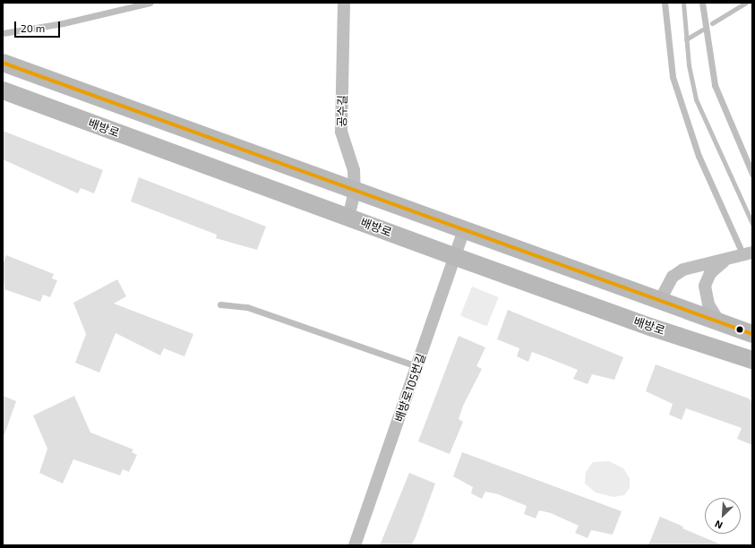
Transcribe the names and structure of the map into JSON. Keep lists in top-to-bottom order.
{
  "streets": {
    "street": ["공수길", "배방로", "배방로105번길"]
  },
  "crossings": [
    ["공수길", "배방로"],
    ["배방로", "배방로105번길"]
  ],
  "scale_bar": "20 m",
  "north": "bottom left"
}
